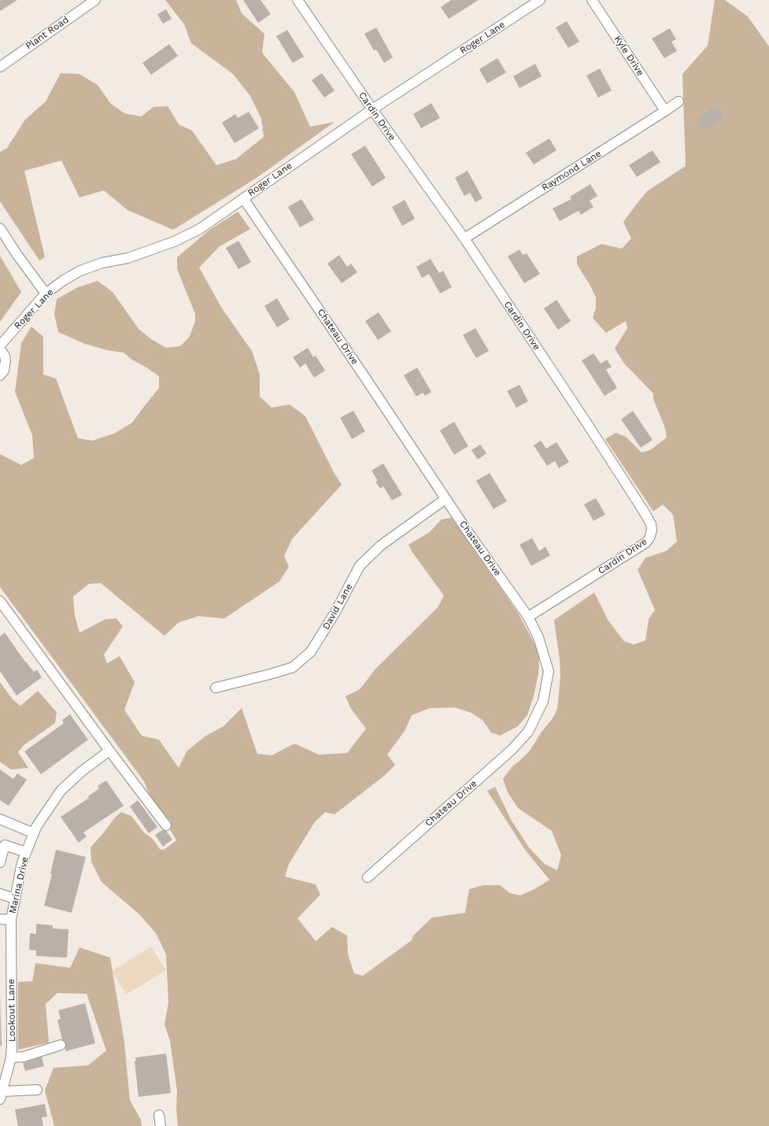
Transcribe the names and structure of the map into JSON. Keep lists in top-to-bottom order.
{
  "streets": {
    "street": [
      "Plant Road",
      "Roger Lane",
      "Kyle Drive",
      "Cardin Drive",
      "Raymond Lane",
      "Chateau Drive",
      "David Lane",
      "Marina Drive",
      "Lookout Lane"
    ]
  },
  "crossings": [
    ["Roger Lane", "Cardin Drive"],
    ["Roger Lane", "Chateau Drive"],
    ["Kyle Drive", "Raymond Lane"],
    ["Cardin Drive", "Raymond Lane"],
    ["Cardin Drive", "Chateau Drive"],
    ["Chateau Drive", "David Lane"],
    ["Marina Drive", "Lookout Lane"]
  ]
}
